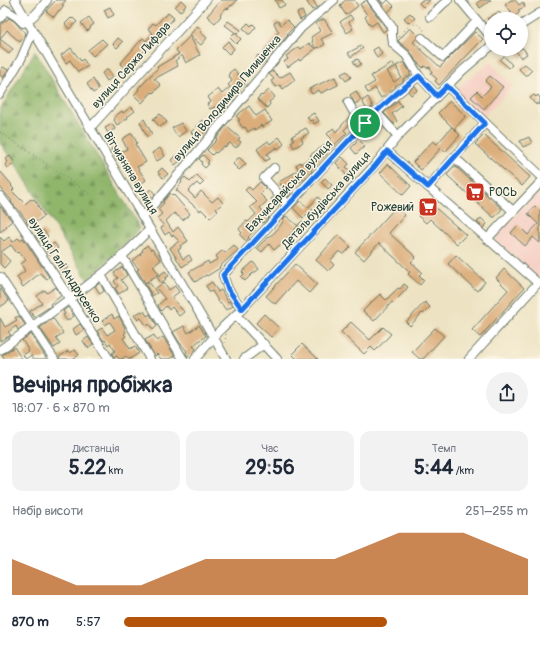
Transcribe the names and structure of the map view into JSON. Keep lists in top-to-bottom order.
{
  "streets": {
    "street": [
      "вулиця Сержа Лифара",
      "вулиця Володимира Пилишенка",
      "Вітчизняна вулиця",
      "Бахчисарайська вулиця",
      "Детальбудівська вулиця",
      "вулиця Галі Андрусенко"
    ]
  },
  "crossings": [
    ["вулиця Сержа Лифара", "Вітчизняна вулиця"],
    ["вулиця Володимира Пилишенка", "Вітчизняна вулиця"],
    ["Вітчизняна вулиця", "Детальбудівська вулиця"],
    ["Бахчисарайська вулиця", "Детальбудівська вулиця"]
  ],
  "places": {
    "supermarket": ["РОСЬ", "Рожевий"]
  },
  "page": {
    "heading": ["Вечірня пробіжка", "18:07 · 6 × 870 m"],
    "stats": [
      ["Дистанція", "5.22 km"],
      ["Час", "29:56"],
      ["Темп", "5:44 /km"]
    ],
    "chart": ["Набір висоти", "251–255 m"],
    "list": [
      {
        "name": "870 m",
        "note": "5:57"
      }
    ]
  }
}
